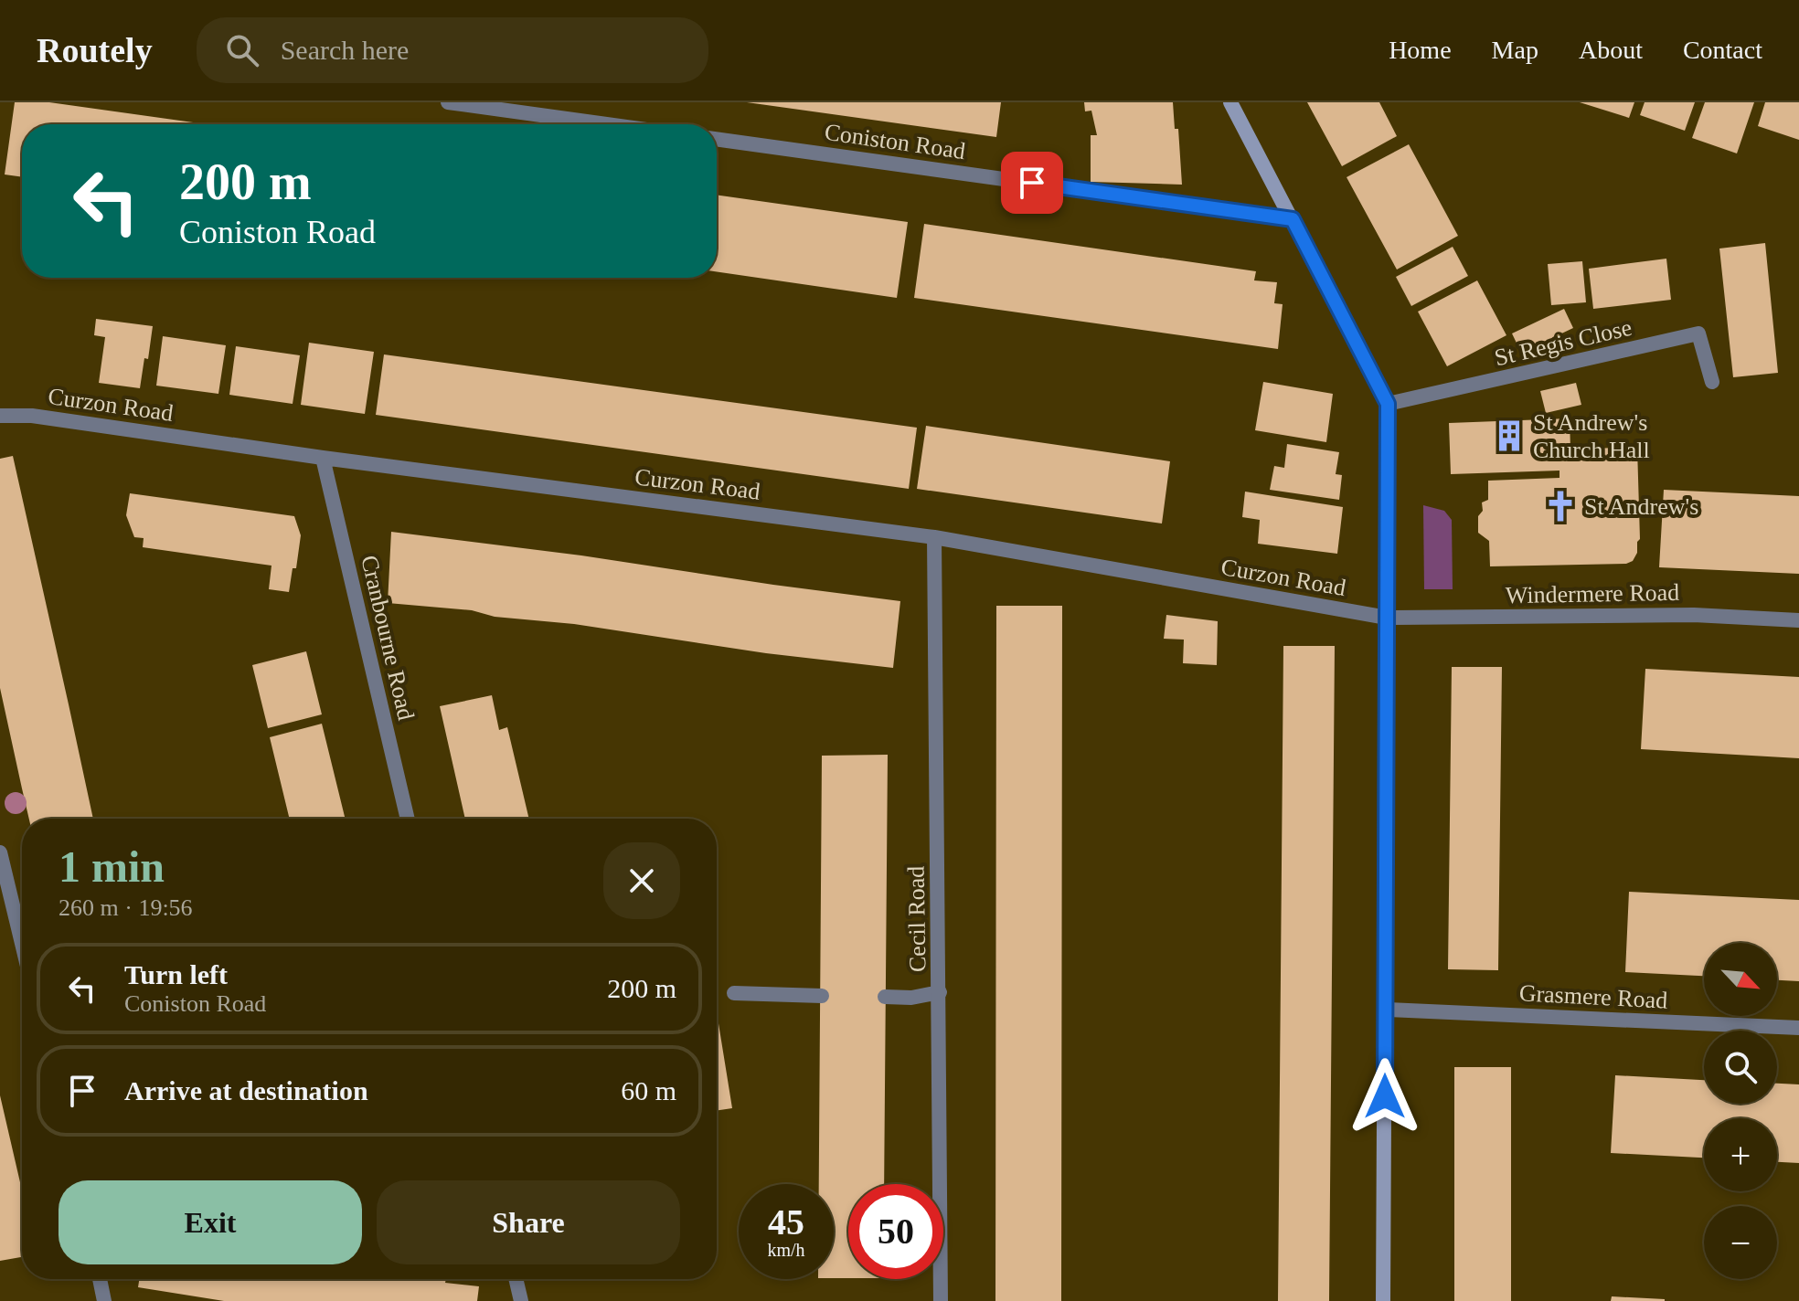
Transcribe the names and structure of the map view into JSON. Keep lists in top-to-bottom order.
{
  "streets": {
    "street": [
      "Coniston Road",
      "St Regis Close",
      "Curzon Road",
      "Windermere Road",
      "Cranbourne Road",
      "Cecil Road",
      "Grasmere Road"
    ]
  },
  "crossings": [
    ["Curzon Road", "Windermere Road"],
    ["Curzon Road", "Cranbourne Road"],
    ["Curzon Road", "Cecil Road"]
  ],
  "places": {
    "building": ["St Andrew's Church Hall"],
    "church": ["St Andrew's"]
  },
  "north": "bottom right",
  "page": {
    "header": "Routely",
    "search": "Search here",
    "nav": [
      "Home",
      "Map",
      "About",
      "Contact"
    ],
    "turn": ["200 m", "Coniston Road"],
    "heading": ["1 min", "260 m · 19:56"],
    "map_buttons": ["+", "−"],
    "list": [
      {
        "name": "Turn left",
        "note": "Coniston Road",
        "value": "200 m"
      },
      {
        "name": "Arrive at destination",
        "value": "60 m"
      }
    ],
    "buttons": ["Exit", "Share"],
    "speed": "45 km/h",
    "limit": "50"
  }
}
